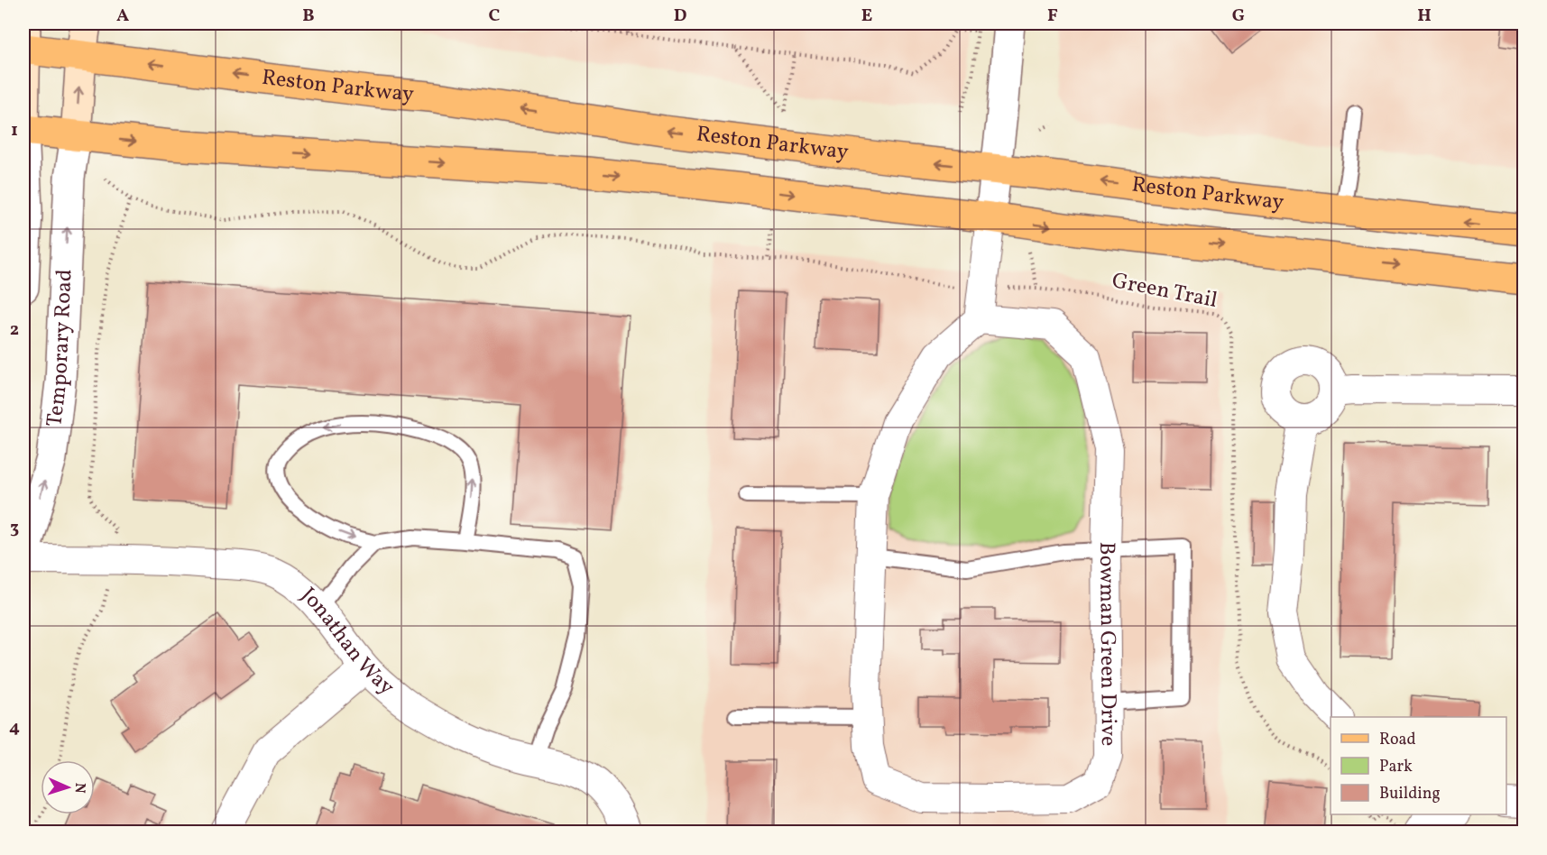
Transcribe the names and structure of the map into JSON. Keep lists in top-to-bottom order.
{
  "streets": {
    "main road": ["Reston Parkway"],
    "street": ["Temporary Road", "Jonathan Way", "Bowman Green Drive"],
    "path": ["Green Trail"]
  },
  "crossings": [
    ["Temporary Road", "Jonathan Way"]
  ],
  "legend": ["Road", "Park", "Building"],
  "north": "right",
  "grid": {
    "columns": [
      "A",
      "B",
      "C",
      "D",
      "E",
      "F",
      "G",
      "H"
    ],
    "rows": [
      "1",
      "2",
      "3",
      "4"
    ]
  }
}
